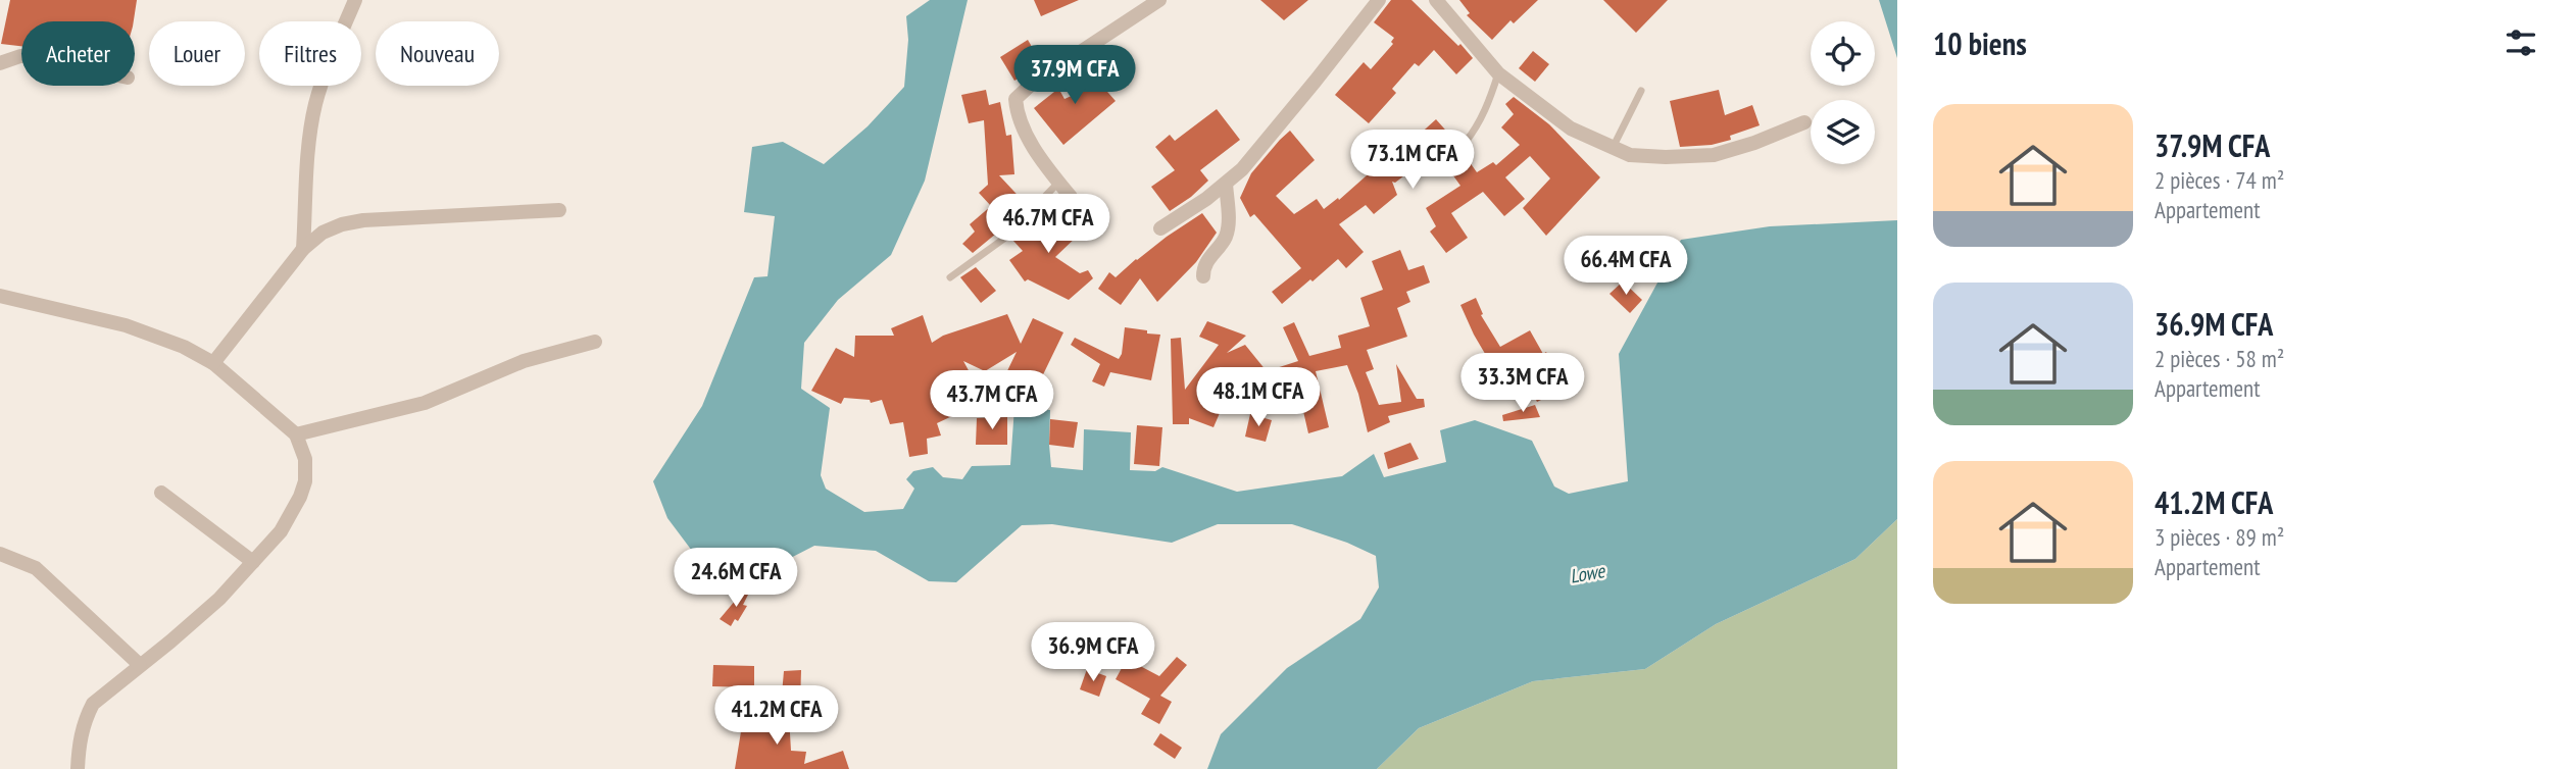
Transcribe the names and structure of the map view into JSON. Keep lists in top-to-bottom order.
{
  "water": ["Lowe"],
  "page": {
    "heading": "10 biens",
    "chip": [
      "Acheter",
      "Louer",
      "Filtres",
      "Nouveau"
    ],
    "price": [
      "37.9M CFA",
      "73.1M CFA",
      "46.7M CFA",
      "66.4M CFA",
      "33.3M CFA",
      "48.1M CFA",
      "43.7M CFA",
      "24.6M CFA",
      "36.9M CFA",
      "41.2M CFA"
    ],
    "list": [
      {
        "name": "37.9M CFA",
        "note": "2 pièces · 74 m² · Appartement"
      },
      {
        "name": "36.9M CFA",
        "note": "2 pièces · 58 m² · Appartement"
      },
      {
        "name": "41.2M CFA",
        "note": "3 pièces · 89 m² · Appartement"
      }
    ]
  }
}
